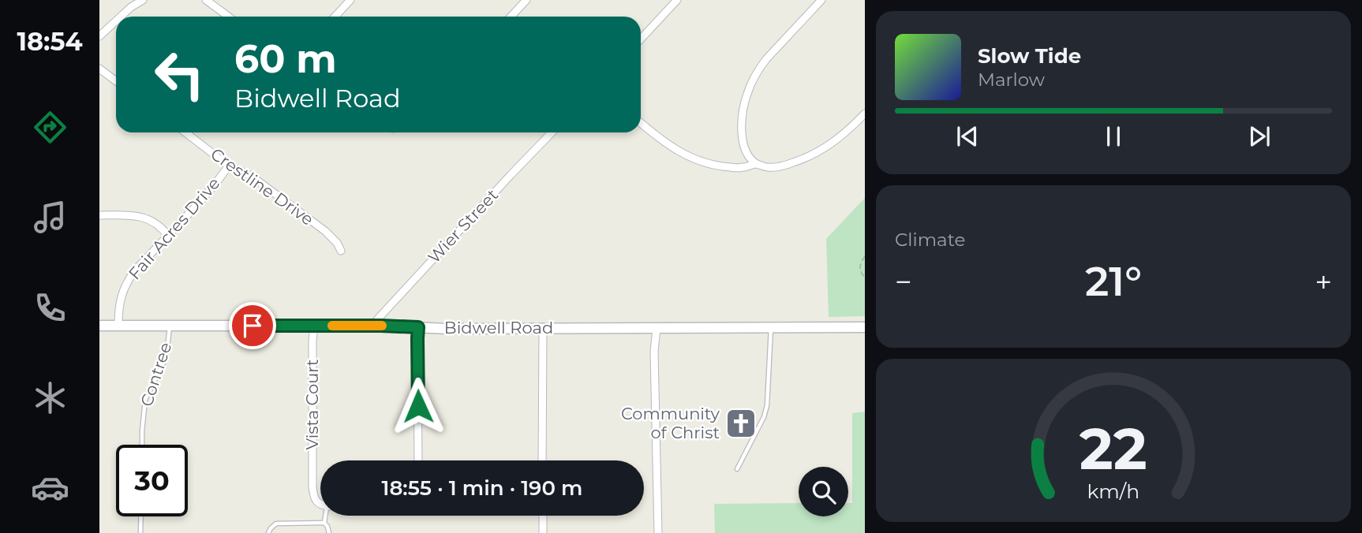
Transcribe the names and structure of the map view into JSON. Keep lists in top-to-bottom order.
{
  "streets": {
    "street": [
      "Crestline Drive",
      "Wier Street",
      "Fair Acres Drive",
      "Bidwell Road",
      "Vista Court"
    ],
    "lane": ["Contree"]
  },
  "crossings": [
    ["Crestline Drive", "Fair Acres Drive"],
    ["Wier Street", "Bidwell Road"],
    ["Fair Acres Drive", "Bidwell Road"],
    ["Bidwell Road", "Contree"],
    ["Bidwell Road", "Vista Court"]
  ],
  "places": {
    "church": ["Community of Christ"]
  },
  "page": {
    "tabs": "18:54",
    "turn": ["60 m", "Bidwell Road"],
    "song": ["Slow Tide", "Marlow"],
    "tile": "Climate",
    "heat": ["−", "21°", "+"],
    "limit": "30",
    "trip": "18:55 · 1 min · 190 m",
    "gauge": ["22", "km/h"]
  }
}
